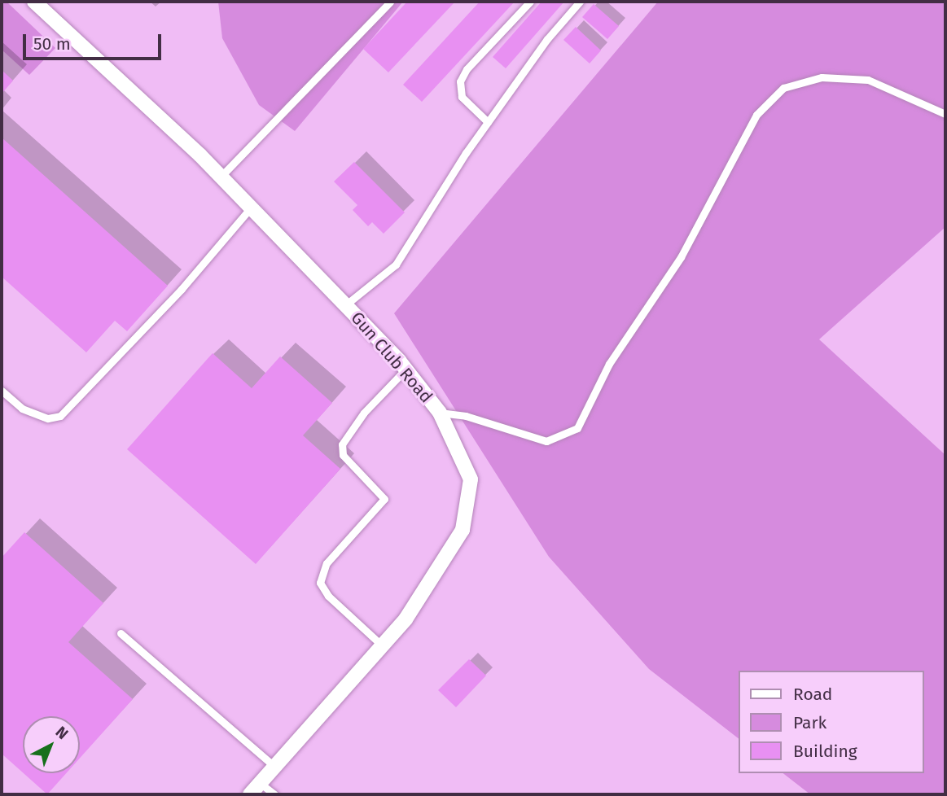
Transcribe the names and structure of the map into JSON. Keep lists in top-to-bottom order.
{
  "streets": {
    "street": ["Gun Club Road"]
  },
  "legend": ["Road", "Park", "Building"],
  "scale_bar": "50 m",
  "north": "top right"
}
